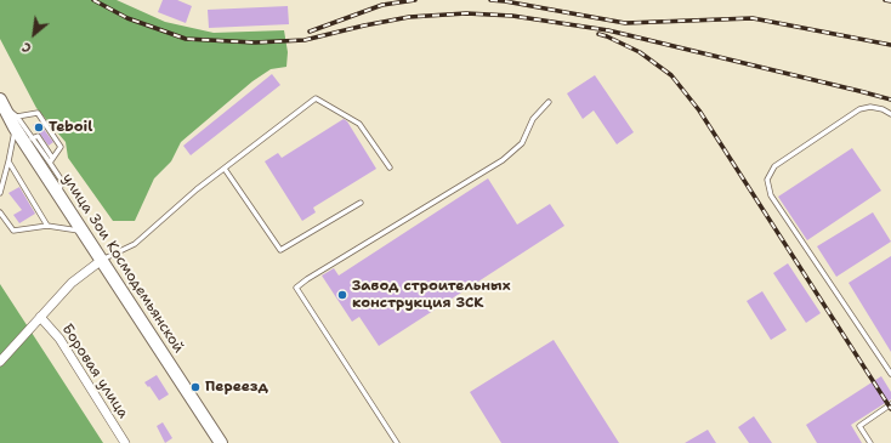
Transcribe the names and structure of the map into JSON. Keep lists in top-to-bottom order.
{
  "streets": {
    "main road": ["улица Зои Космодемьянской"],
    "street": ["Боровая улица"]
  },
  "places": ["Teboil", "Завод строительных конструкция ЗСК", "Переезд"],
  "north": "bottom left"
}
